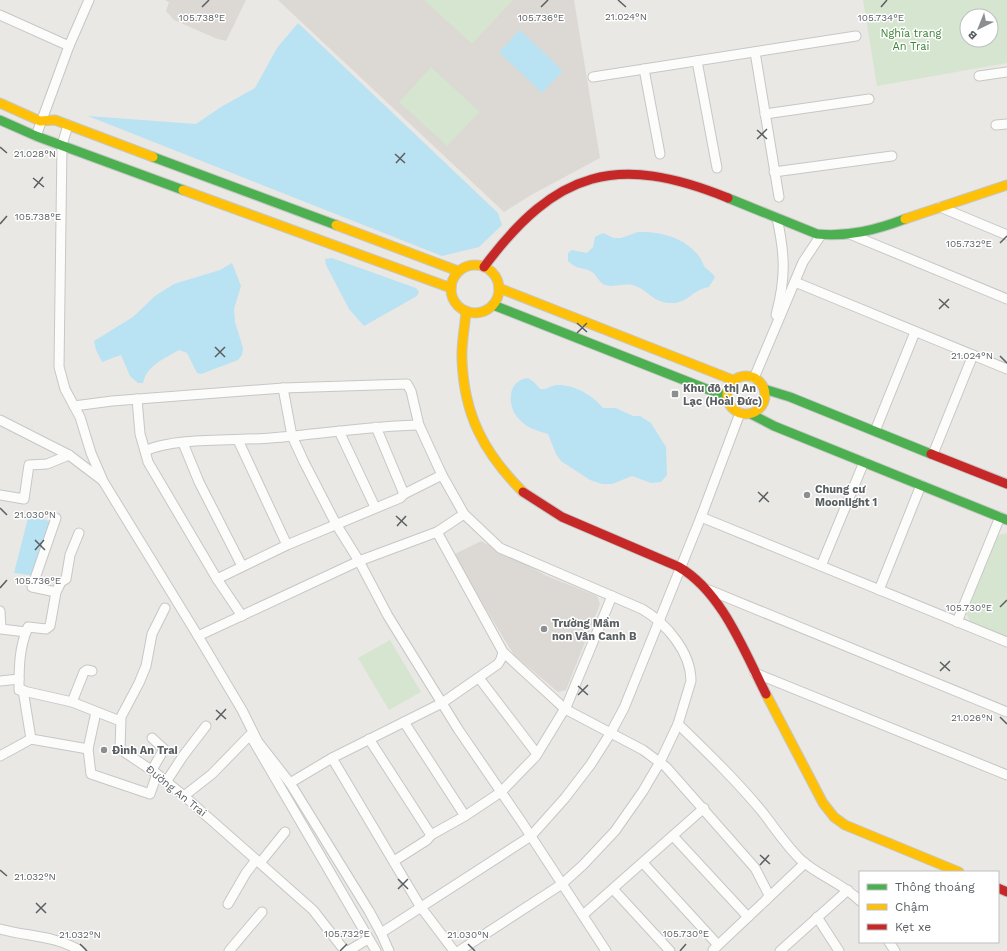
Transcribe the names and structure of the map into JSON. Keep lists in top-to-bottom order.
{
  "streets": {
    "street": ["Đường An Trai"]
  },
  "parks": ["Nghĩa trang An Trai"],
  "places": {
    "transit": ["Khu đô thị An Lạc (Hoài Đức)"],
    "other": ["Chung cư Moonlight 1", "Trường Mầm non Vân Canh B", "Đình An Trai"]
  },
  "legend": ["Thông thoáng", "Chậm", "Kẹt xe"],
  "north": "bottom left",
  "coordinates": [
    "21.024°N",
    "105.738°E",
    "105.736°E",
    "105.734°E",
    "21.028°N",
    "105.732°E",
    "21.030°N",
    "105.730°E",
    "21.026°N",
    "21.032°N"
  ]
}
